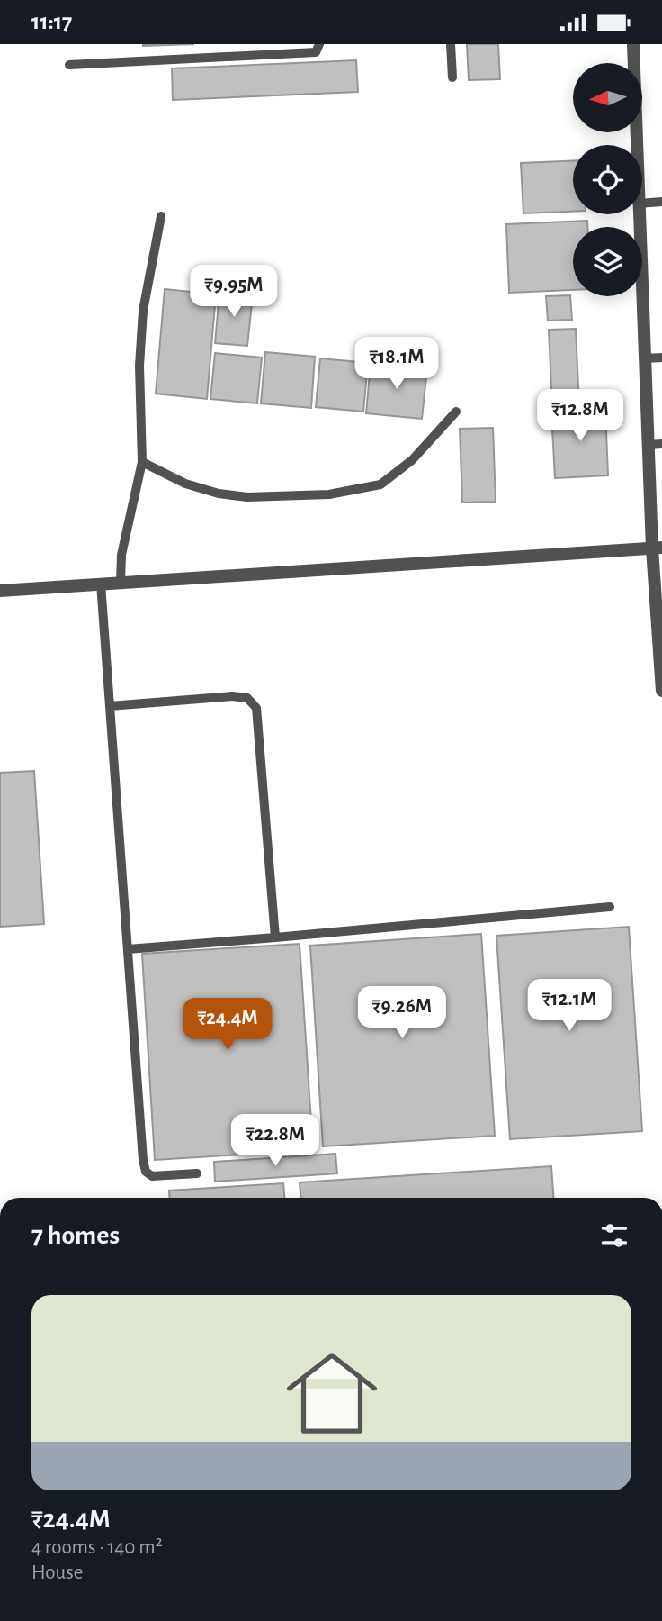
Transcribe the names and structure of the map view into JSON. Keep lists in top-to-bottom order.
{
  "north": "left",
  "page": {
    "status": "11:17",
    "price": [
      "₹9.95M",
      "₹18.1M",
      "₹12.8M",
      "₹12.1M",
      "₹9.26M",
      "₹24.4M",
      "₹22.8M"
    ],
    "heading": "7 homes",
    "list": [
      {
        "name": "₹24.4M",
        "note": "4 rooms · 140 m² · House"
      }
    ]
  }
}
